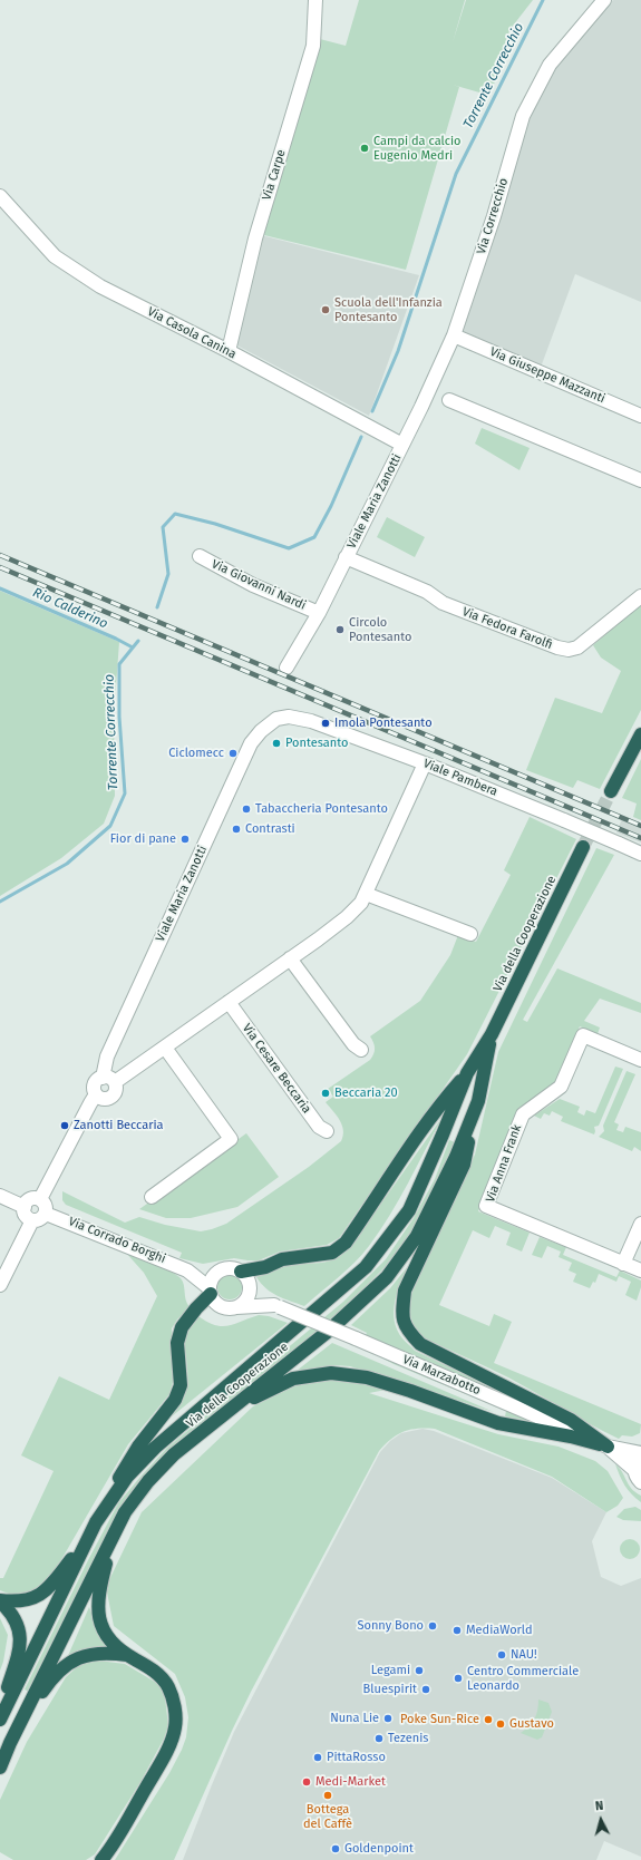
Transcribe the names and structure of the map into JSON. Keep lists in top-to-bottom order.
{
  "streets": {
    "highway": ["Via della Cooperazione"],
    "street": [
      "Via Carpe",
      "Via Correcchio",
      "Via Casola Canina",
      "Via Giuseppe Mazzanti",
      "Viale Maria Zanotti",
      "Via Giovanni Nardi",
      "Via Fedora Farolfi",
      "Viale Pambera",
      "Via Cesare Beccaria",
      "Via Anna Frank",
      "Via Corrado Borghi",
      "Via Marzabotto"
    ]
  },
  "crossings": [
    ["Via Carpe", "Via Casola Canina"],
    ["Via Correcchio", "Via Casola Canina"],
    ["Via Correcchio", "Via Giuseppe Mazzanti"],
    ["Via Correcchio", "Viale Maria Zanotti"],
    ["Via Casola Canina", "Viale Maria Zanotti"],
    ["Viale Maria Zanotti", "Via Giovanni Nardi"],
    ["Viale Maria Zanotti", "Via Fedora Farolfi"],
    ["Viale Maria Zanotti", "Viale Pambera"],
    ["Viale Maria Zanotti", "Via Corrado Borghi"],
    ["Via Corrado Borghi", "Via Marzabotto"]
  ],
  "water": ["Torrente Correcchio", "Rio Calderino"],
  "places": [
    "Campi da calcio Eugenio Medri",
    "Scuola dell'Infanzia Pontesanto",
    "Circolo Pontesanto",
    "Imola Pontesanto",
    "Pontesanto",
    "Ciclomecc",
    "Tabaccheria Pontesanto",
    "Contrasti",
    "Fior di pane",
    "Beccaria 20",
    "Zanotti Beccaria",
    "Sonny Bono",
    "MediaWorld",
    "NAU!",
    "Legami",
    "Centro Commerciale Leonardo",
    "Bluespirit",
    "Nuna Lie",
    "Poke Sun-Rice",
    "Gustavo",
    "Tezenis",
    "PittaRosso",
    "Medi-Market",
    "Bottega del Caffè",
    "Goldenpoint"
  ],
  "north": "top"
}
